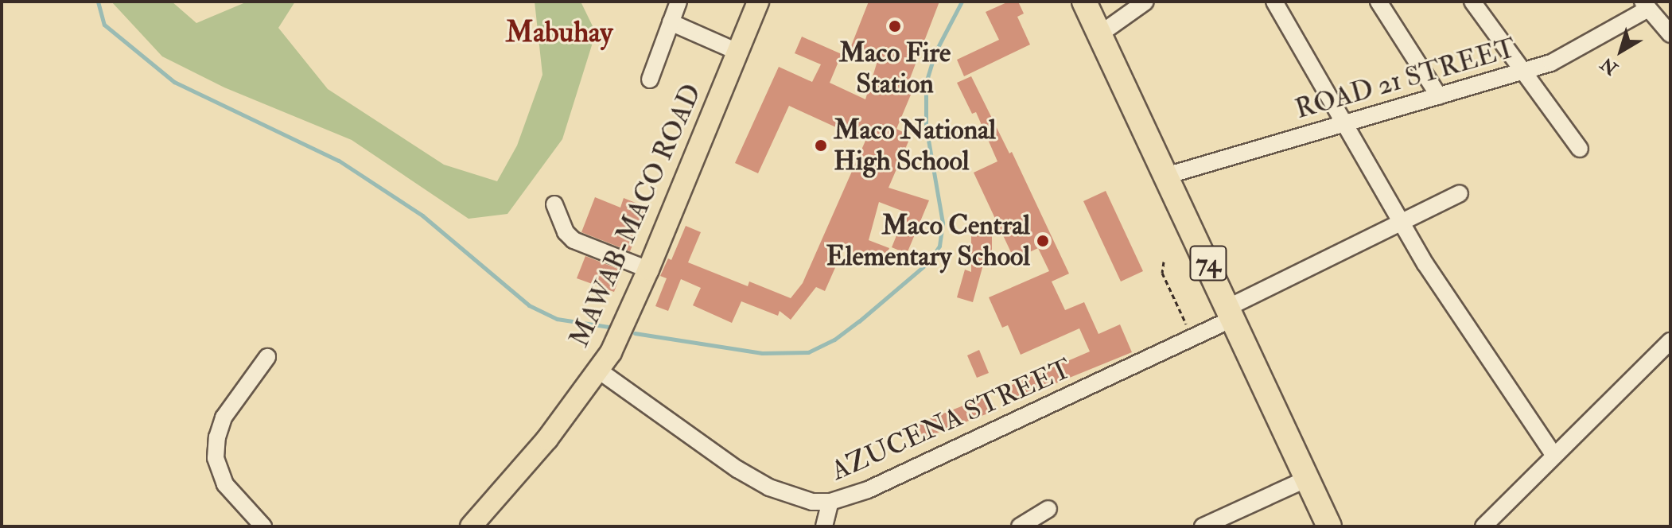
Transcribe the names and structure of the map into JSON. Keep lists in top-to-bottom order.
{
  "streets": {
    "highway": ["74"],
    "main road": ["MAWAB-MACO ROAD"],
    "street": ["ROAD 21 STREET", "AZUCENA STREET"]
  },
  "crossings": [
    ["ROAD 21 STREET", "74"],
    ["MAWAB-MACO ROAD", "AZUCENA STREET"],
    ["74", "AZUCENA STREET"]
  ],
  "districts": ["Mabuhay"],
  "places": ["Maco Fire Station", "Maco National High School", "Maco Central Elementary School"],
  "north": "bottom left"
}
